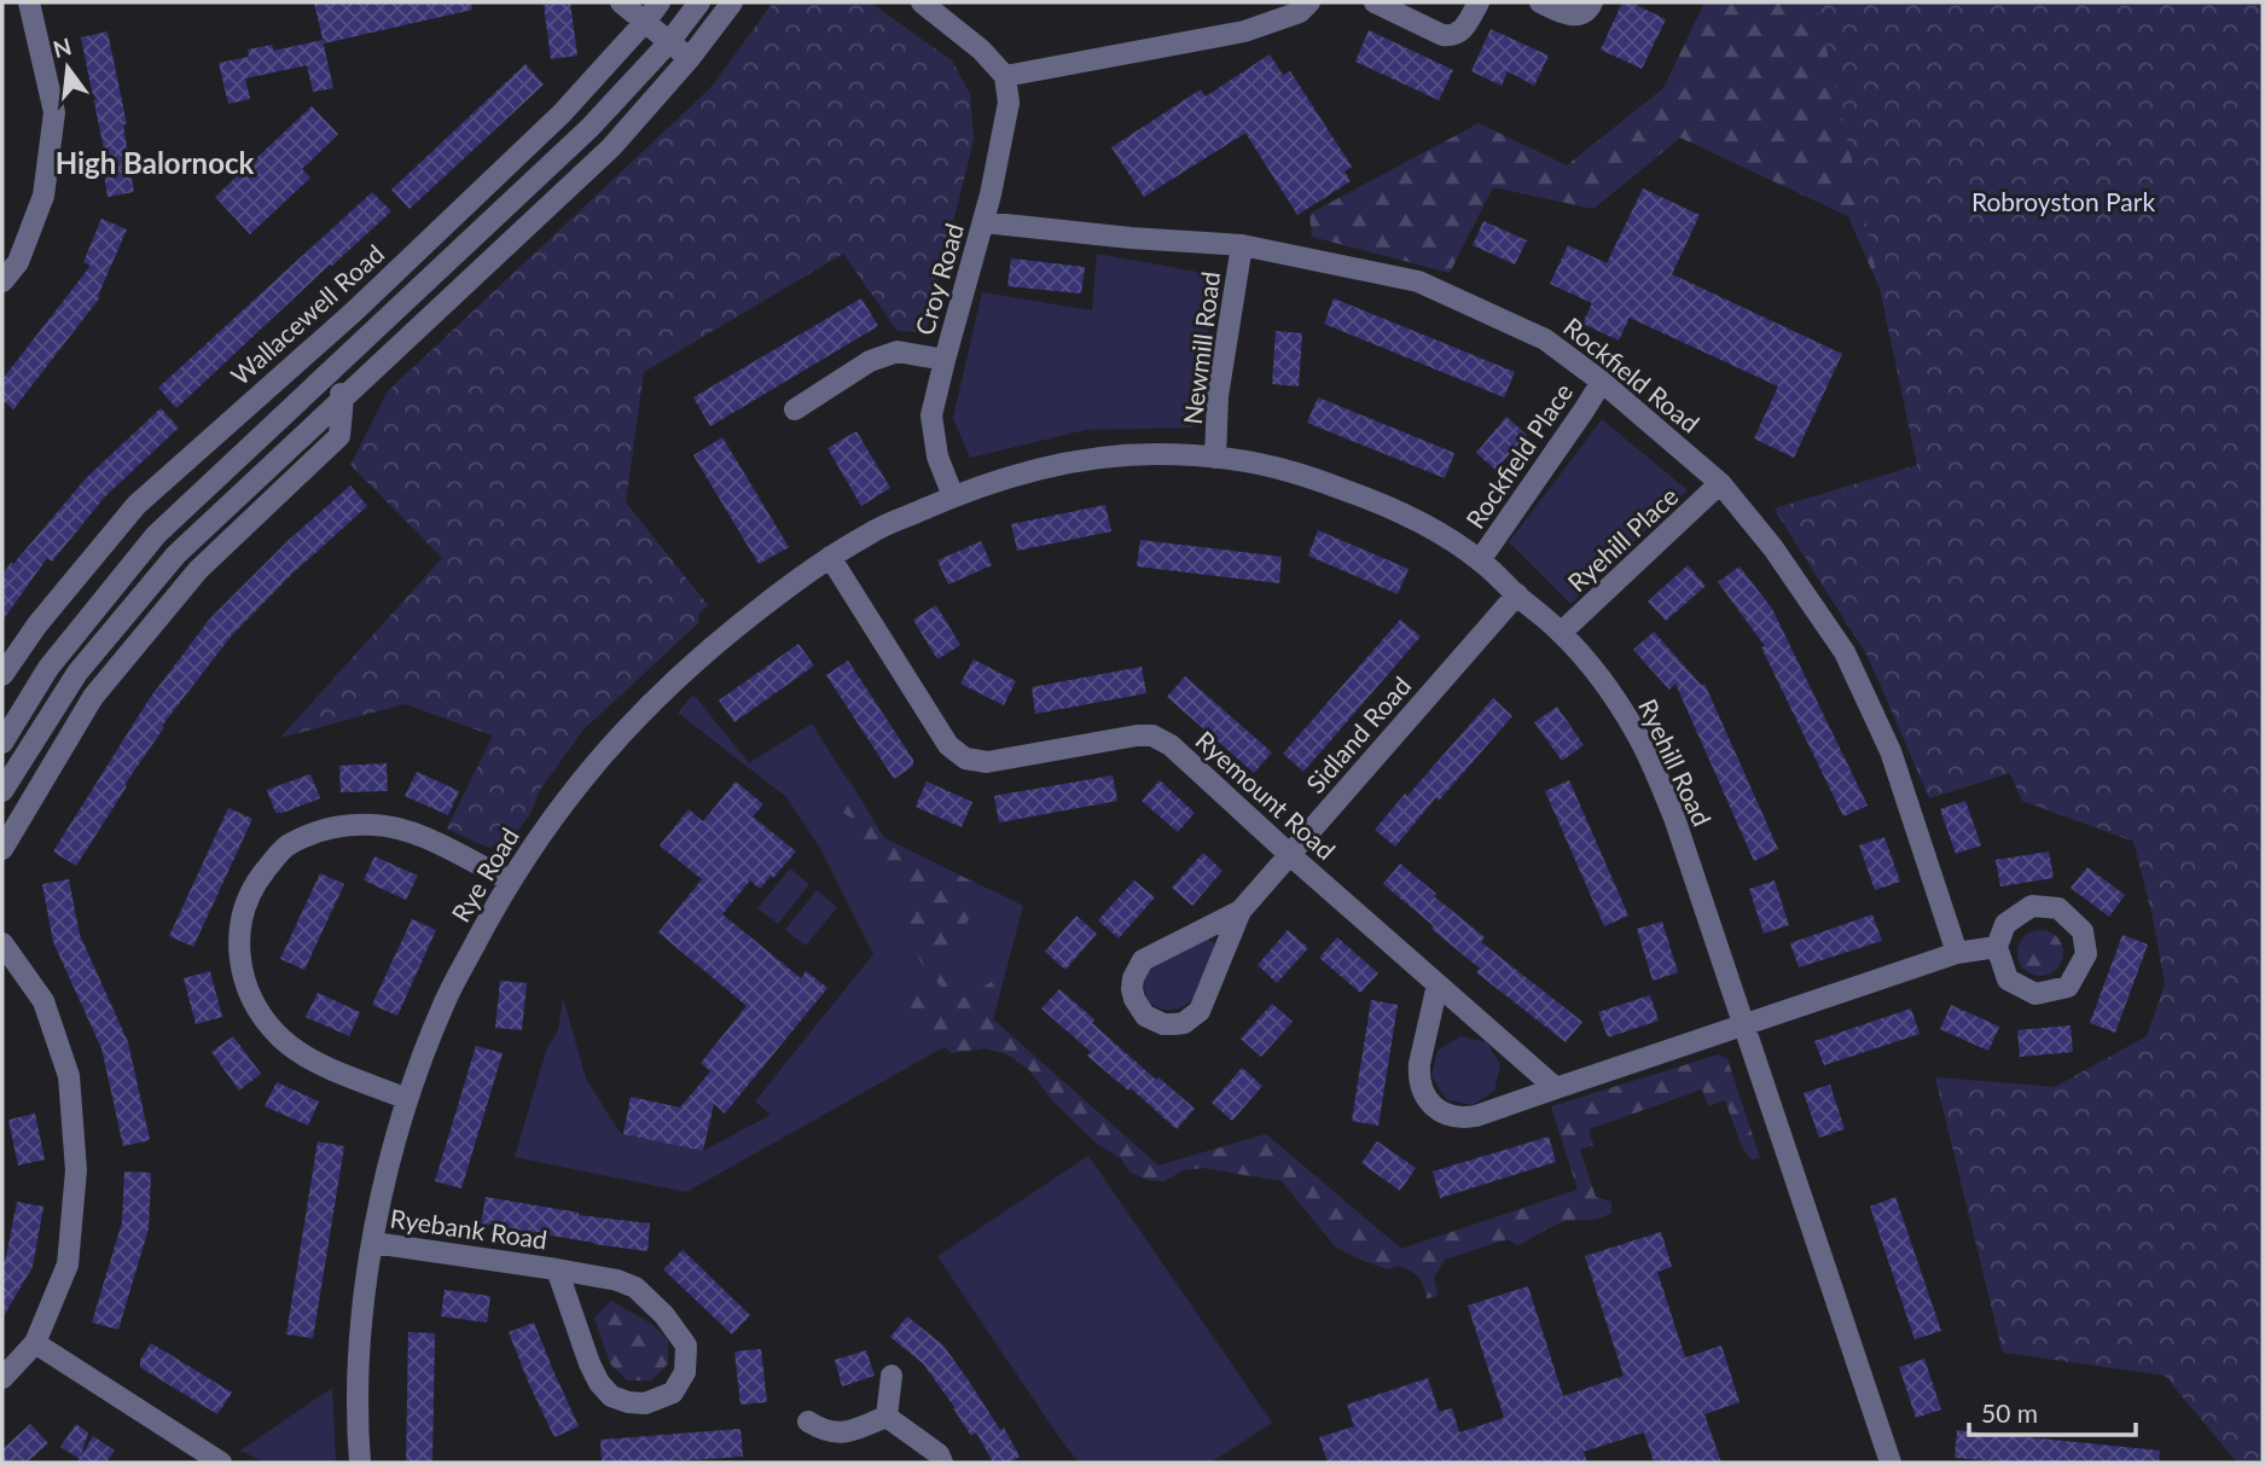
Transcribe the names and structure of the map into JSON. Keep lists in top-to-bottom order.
{
  "streets": {
    "street": [
      "Croy Road",
      "Wallacewell Road",
      "Newmill Road",
      "Rockfield Road",
      "Rockfield Place",
      "Ryehill Place",
      "Sidland Road",
      "Ryehill Road",
      "Ryemount Road",
      "Rye Road",
      "Ryebank Road"
    ]
  },
  "crossings": [
    ["Croy Road", "Rockfield Road"],
    ["Croy Road", "Ryehill Road"],
    ["Croy Road", "Rye Road"],
    ["Newmill Road", "Rockfield Road"],
    ["Newmill Road", "Ryehill Road"],
    ["Rockfield Road", "Rockfield Place"],
    ["Rockfield Road", "Ryehill Place"],
    ["Rockfield Place", "Ryehill Road"],
    ["Ryehill Place", "Ryehill Road"],
    ["Sidland Road", "Ryehill Road"],
    ["Sidland Road", "Ryemount Road"],
    ["Ryehill Road", "Rye Road"],
    ["Ryemount Road", "Rye Road"],
    ["Rye Road", "Ryebank Road"]
  ],
  "districts": ["High Balornock"],
  "parks": ["Robroyston Park"],
  "scale_bar": "50 m",
  "north": "top"
}
